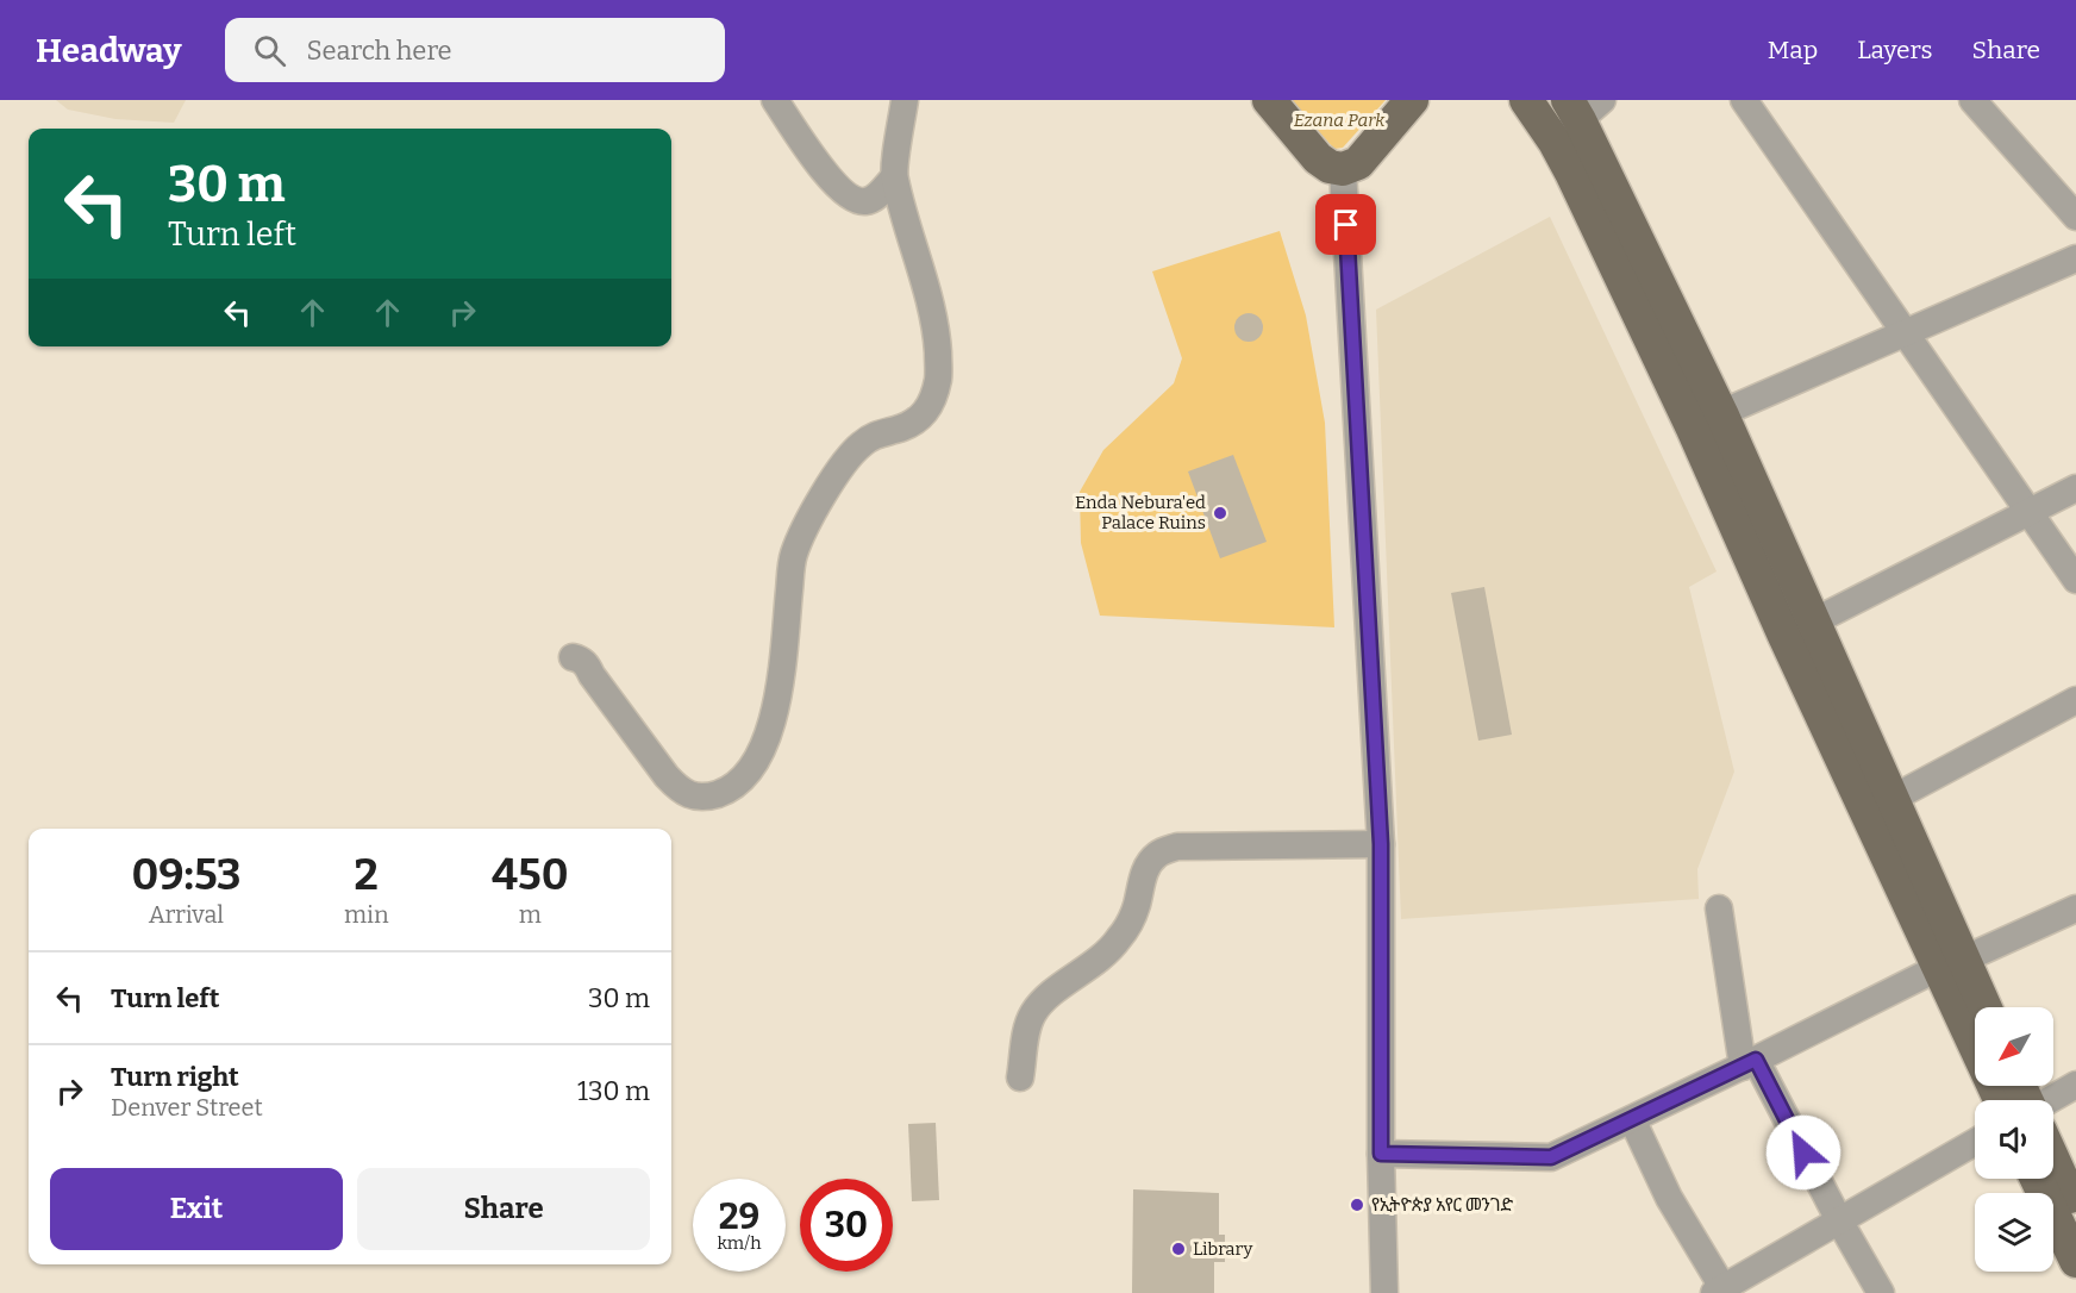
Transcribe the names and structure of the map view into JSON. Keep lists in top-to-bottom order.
{
  "parks": ["Ezana Park"],
  "places": ["Enda Nebura'ed Palace Ruins", "የኢትዮጵያ አየር መንገድ", "Library"],
  "north": "bottom left",
  "page": {
    "header": "Headway",
    "search": "Search here",
    "nav": ["Map", "Layers", "Share"],
    "turn": ["30 m", "Turn left"],
    "eta": [
      "09:53",
      "Arrival",
      "2",
      "min",
      "450",
      "m"
    ],
    "list": [
      {
        "name": "Turn left",
        "value": "30 m"
      },
      {
        "name": "Turn right",
        "note": "Denver Street",
        "value": "130 m"
      }
    ],
    "buttons": ["Exit", "Share"],
    "speed": "29 km/h",
    "limit": "30"
  }
}
